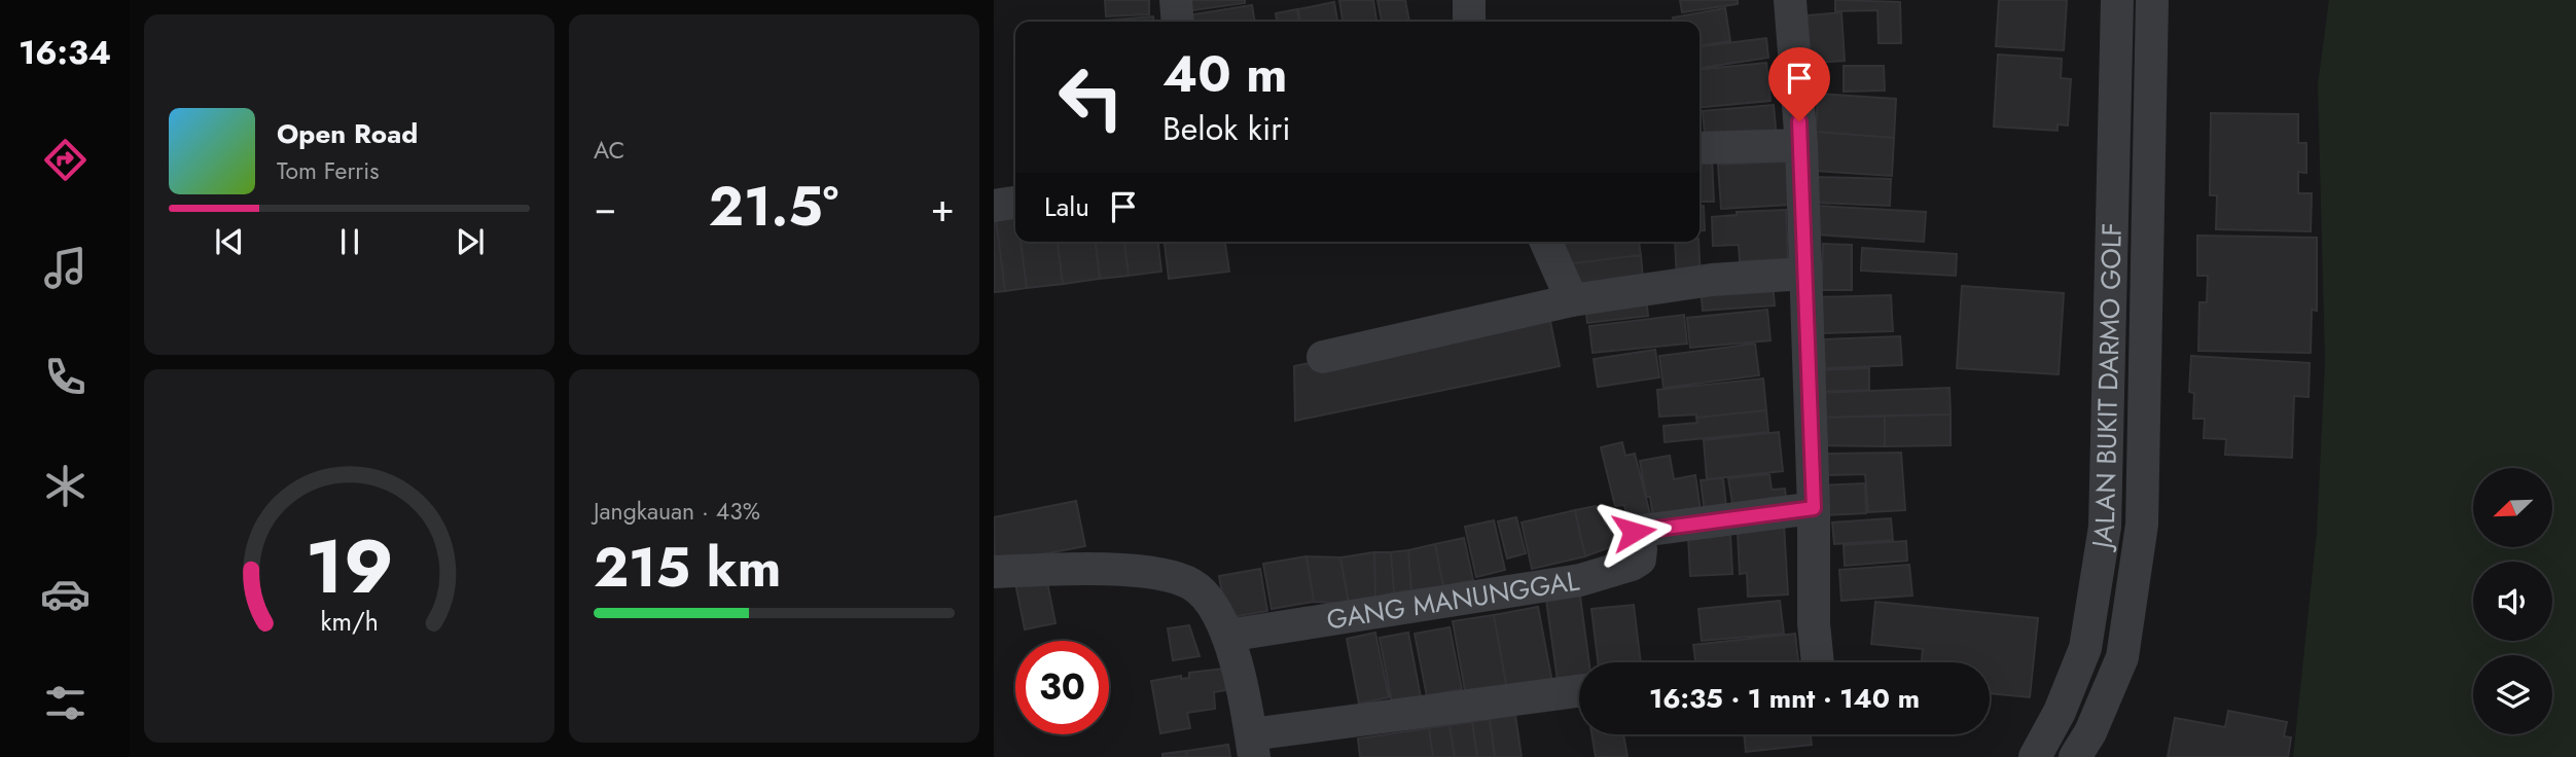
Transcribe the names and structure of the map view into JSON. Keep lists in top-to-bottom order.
{
  "streets": {
    "street": ["JALAN BUKIT DARMO GOLF", "GANG MANUNGGAL"]
  },
  "north": "bottom left",
  "page": {
    "tabs": "16:34",
    "tile": [
      "AC",
      ["Jangkauan · 43%", "215 km"]
    ],
    "turn": ["40 m", "Belok kiri"],
    "song": ["Open Road", "Tom Ferris"],
    "then": "Lalu",
    "heat": ["−", "21.5°", "+"],
    "limit": "30",
    "trip": "16:35 · 1 mnt · 140 m",
    "gauge": ["19", "km/h"]
  }
}
